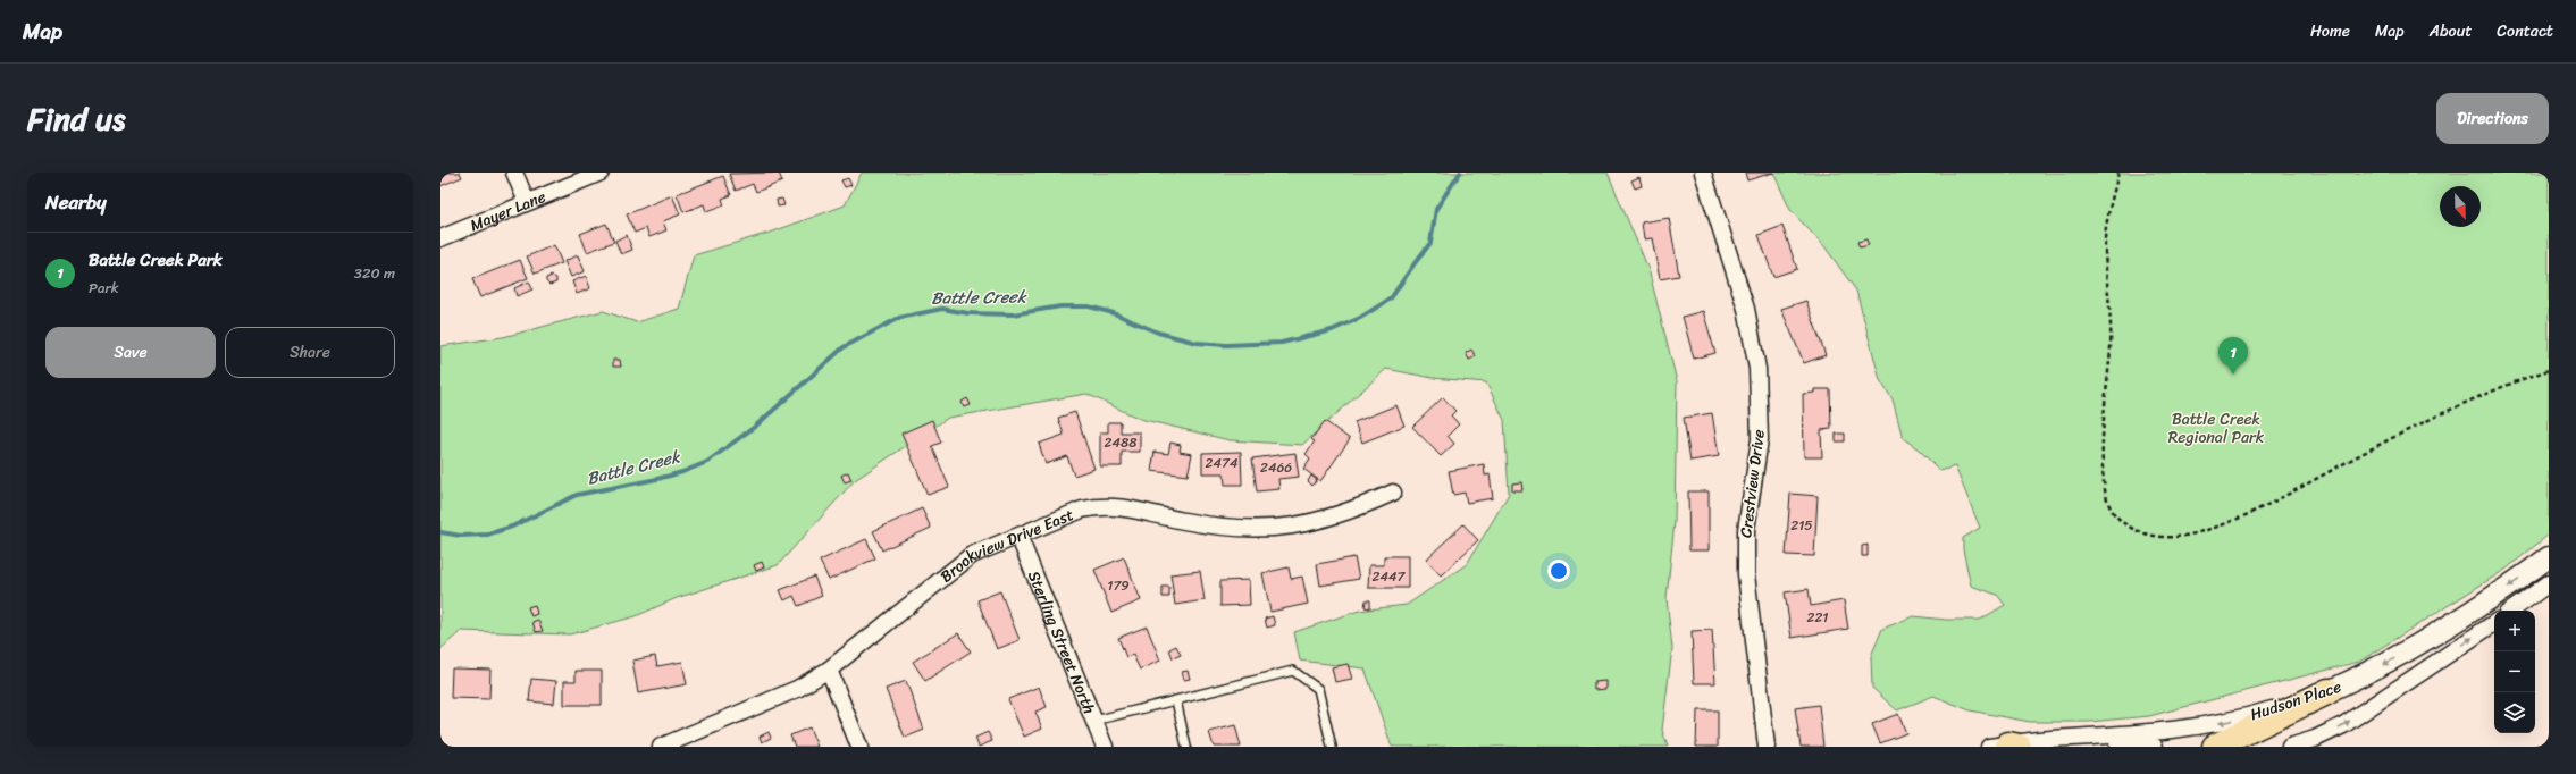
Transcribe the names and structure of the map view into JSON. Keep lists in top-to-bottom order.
{
  "streets": {
    "street": [
      "Mayer Lane",
      "Crestview Drive",
      "Brookview Drive East",
      "Sterling Street North",
      "Hudson Place"
    ]
  },
  "crossings": [
    ["Brookview Drive East", "Sterling Street North"]
  ],
  "water": ["Battle Creek"],
  "parks": ["Battle Creek Regional Park"],
  "house_numbers": [
    "2488",
    "2474",
    "2466",
    "215",
    "2447",
    "179",
    "221"
  ],
  "north": "bottom",
  "page": {
    "header": "Map",
    "nav": [
      "Home",
      "Map",
      "About",
      "Contact"
    ],
    "title": "Find us",
    "buttons": [
      "Directions",
      ["Save", "Share"]
    ],
    "heading": "Nearby",
    "list": [
      {
        "mark": "1",
        "name": "Battle Creek Park",
        "note": "Park",
        "value": "320 m"
      }
    ],
    "pins": "1",
    "map_buttons": ["+", "−"]
  }
}
